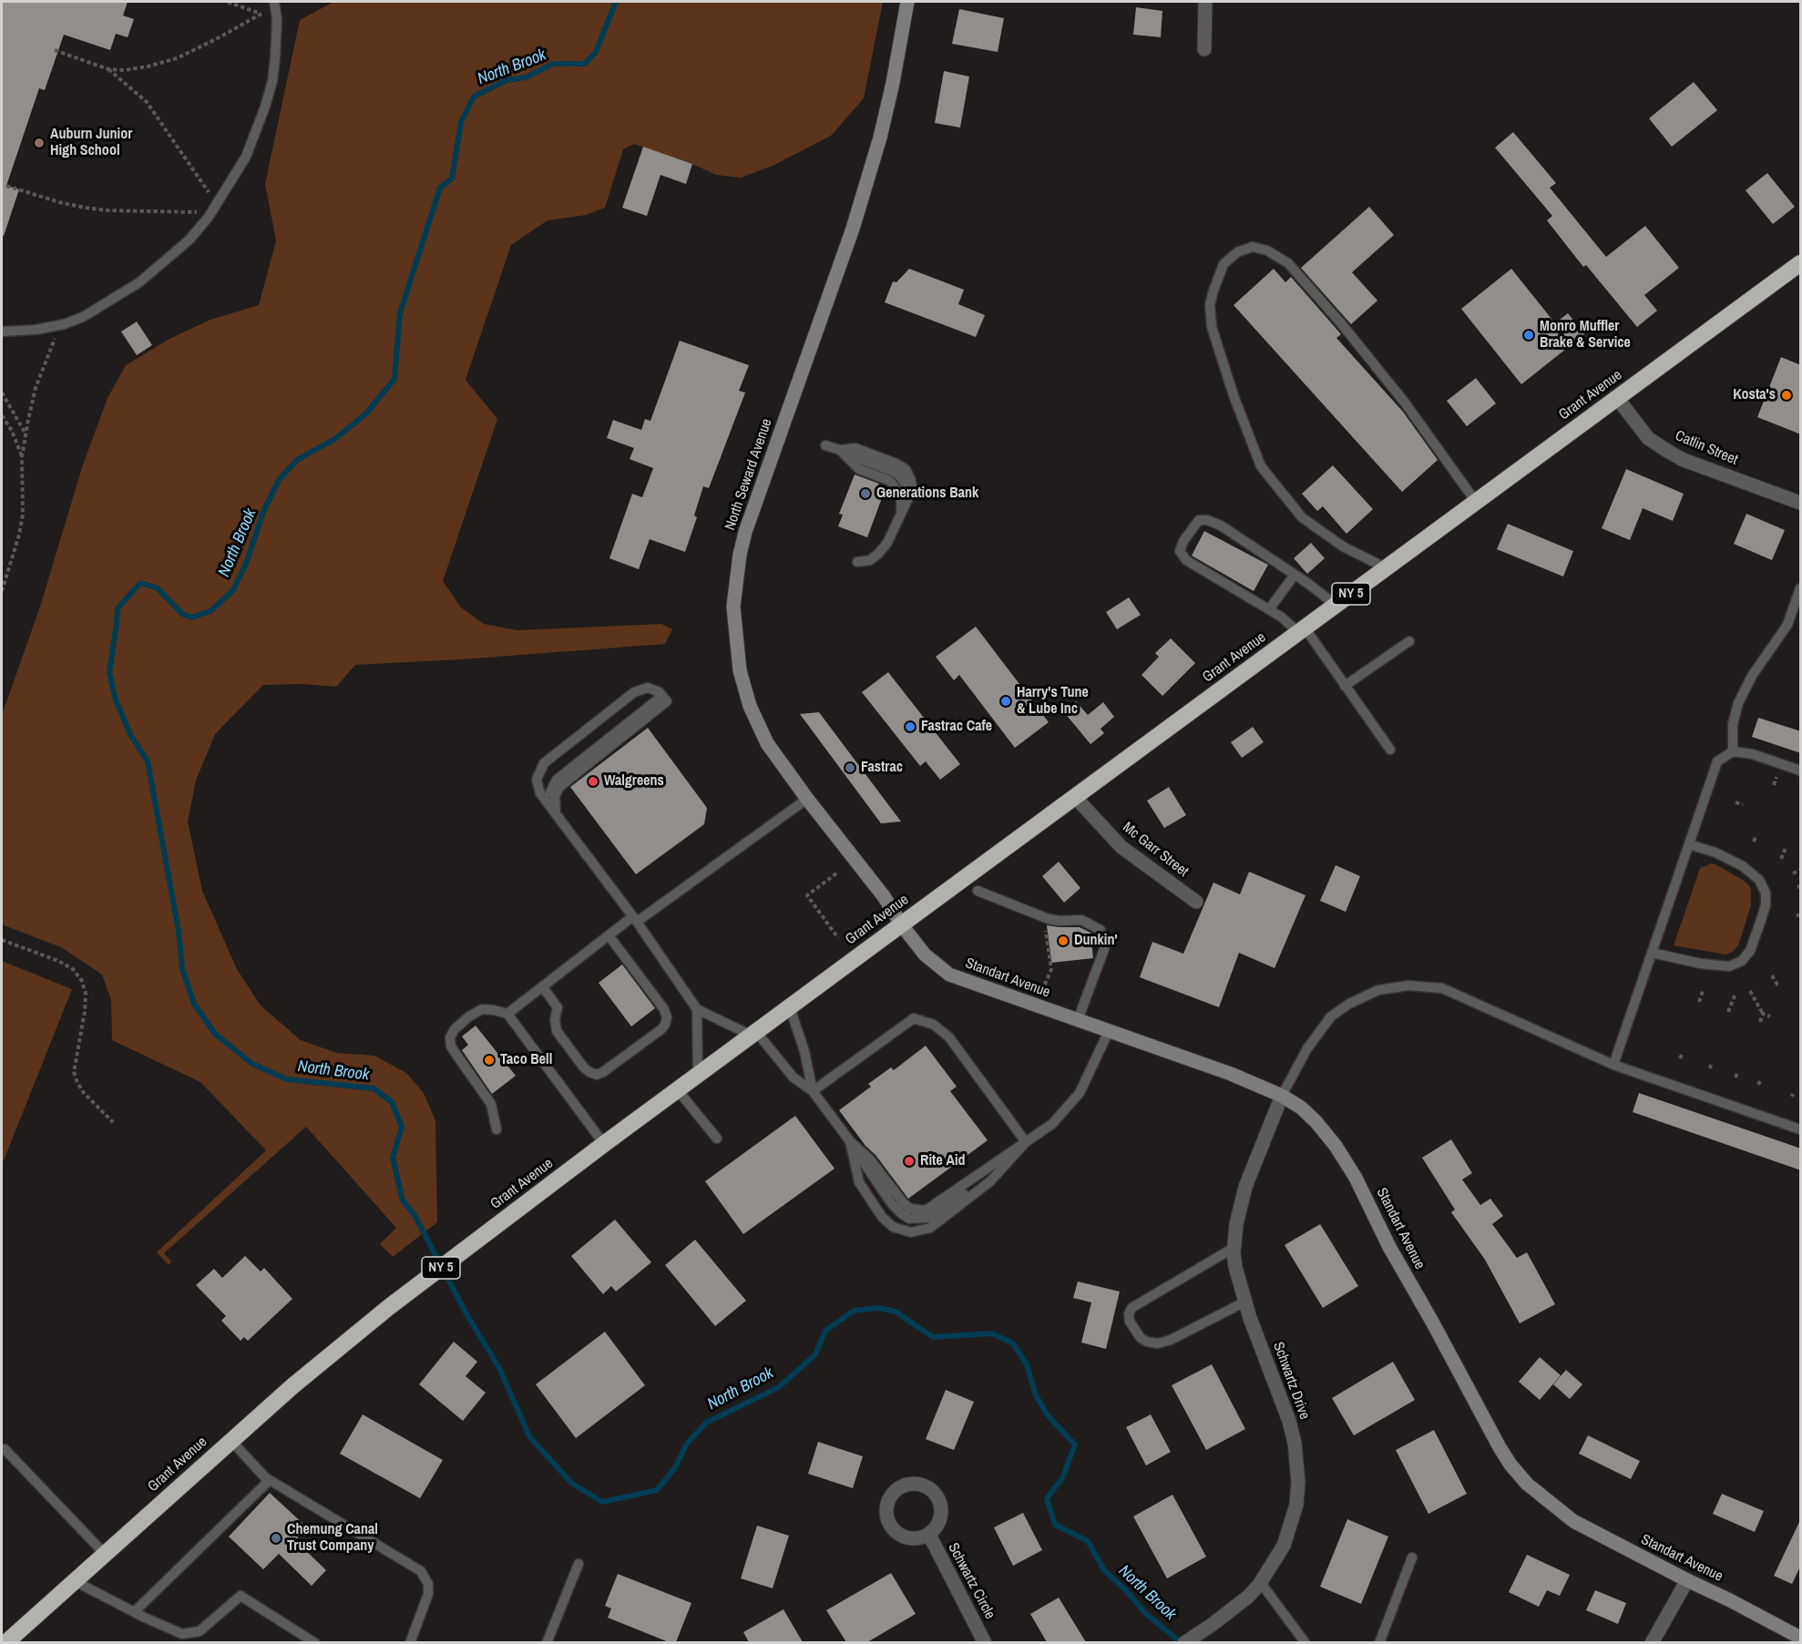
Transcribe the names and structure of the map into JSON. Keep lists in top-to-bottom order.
{
  "streets": {
    "highway": ["Grant Avenue", "NY 5"],
    "street": [
      "Catlin Street",
      "North Seward Avenue",
      "Mc Garr Street",
      "Standart Avenue",
      "Schwartz Drive",
      "Schwartz Circle"
    ]
  },
  "crossings": [
    ["Grant Avenue", "Catlin Street"],
    ["Grant Avenue", "North Seward Avenue"],
    ["Grant Avenue", "Mc Garr Street"],
    ["Grant Avenue", "Standart Avenue"],
    ["North Seward Avenue", "Standart Avenue"],
    ["Standart Avenue", "Schwartz Drive"]
  ],
  "water": ["North Brook"],
  "places": [
    "Auburn Junior High School",
    "Monro Muffler Brake & Service",
    "Kosta's",
    "Generations Bank",
    "Harry's Tune & Lube Inc",
    "Fastrac Cafe",
    "Fastrac",
    "Walgreens",
    "Dunkin'",
    "Taco Bell",
    "Rite Aid",
    "Chemung Canal Trust Company"
  ]
}
